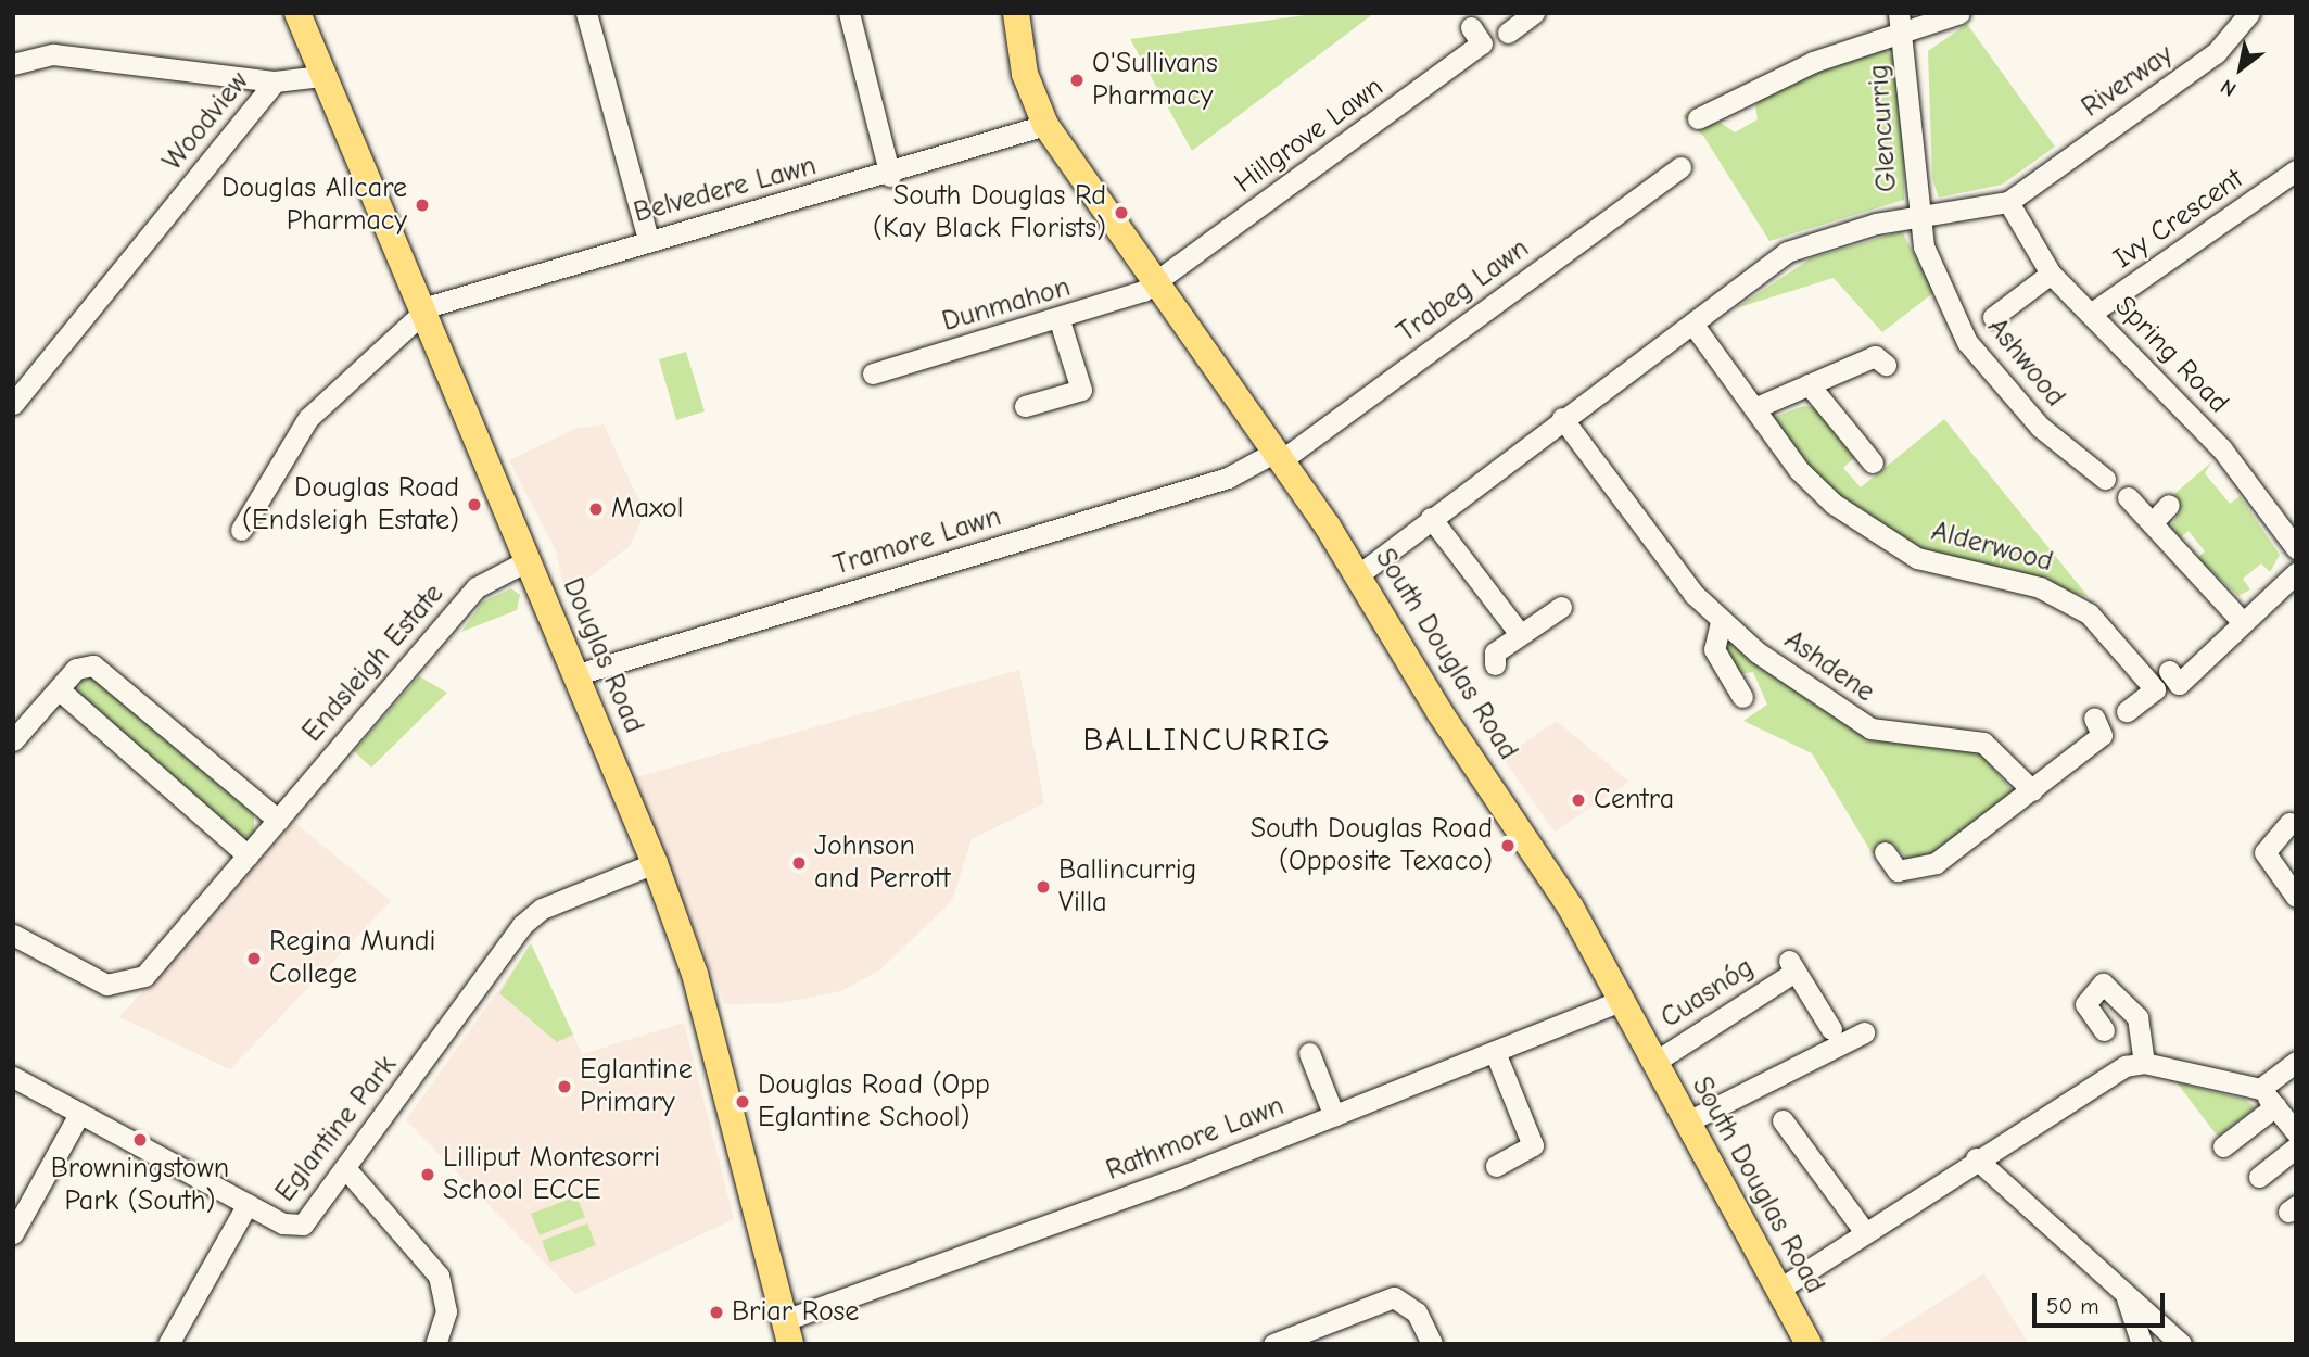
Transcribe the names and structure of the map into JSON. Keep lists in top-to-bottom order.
{
  "streets": {
    "main road": ["South Douglas Road", "Douglas Road"],
    "street": [
      "Riverway",
      "Woodview",
      "Glencurrig",
      "Hillgrove Lawn",
      "Belvedere Lawn",
      "Ivy Crescent",
      "Trabeg Lawn",
      "Dunmahon",
      "Spring Road",
      "Ashwood",
      "Tramore Lawn",
      "Alderwood",
      "Endsleigh Estate",
      "Ashdene",
      "Cuasnóg",
      "Eglantine Park",
      "Rathmore Lawn"
    ]
  },
  "crossings": [
    ["Riverway", "Spring Road"],
    ["Glencurrig", "Ashwood"],
    ["Hillgrove Lawn", "Dunmahon"],
    ["Hillgrove Lawn", "South Douglas Road"],
    ["Belvedere Lawn", "South Douglas Road"],
    ["Belvedere Lawn", "Douglas Road"],
    ["Ivy Crescent", "Spring Road"],
    ["Trabeg Lawn", "Tramore Lawn"],
    ["Trabeg Lawn", "South Douglas Road"],
    ["Dunmahon", "South Douglas Road"],
    ["Tramore Lawn", "South Douglas Road"],
    ["Tramore Lawn", "Douglas Road"],
    ["South Douglas Road", "Cuasnóg"],
    ["South Douglas Road", "Rathmore Lawn"],
    ["Douglas Road", "Endsleigh Estate"],
    ["Douglas Road", "Eglantine Park"],
    ["Douglas Road", "Rathmore Lawn"]
  ],
  "districts": ["BALLINCURRIG"],
  "places": [
    "O'Sullivans Pharmacy",
    "Douglas Allcare Pharmacy",
    "South Douglas Rd (Kay Black Florists)",
    "Douglas Road (Endsleigh Estate)",
    "Maxol",
    "Centra",
    "South Douglas Road (Opposite Texaco)",
    "Johnson and Perrott",
    "Ballincurrig Villa",
    "Regina Mundi College",
    "Eglantine Primary",
    "Douglas Road (Opp Eglantine School)",
    "Browningstown Park (South)",
    "Lilliput Montesorri School ECCE",
    "Briar Rose"
  ],
  "scale_bar": "50 m",
  "north": "bottom left"
}
